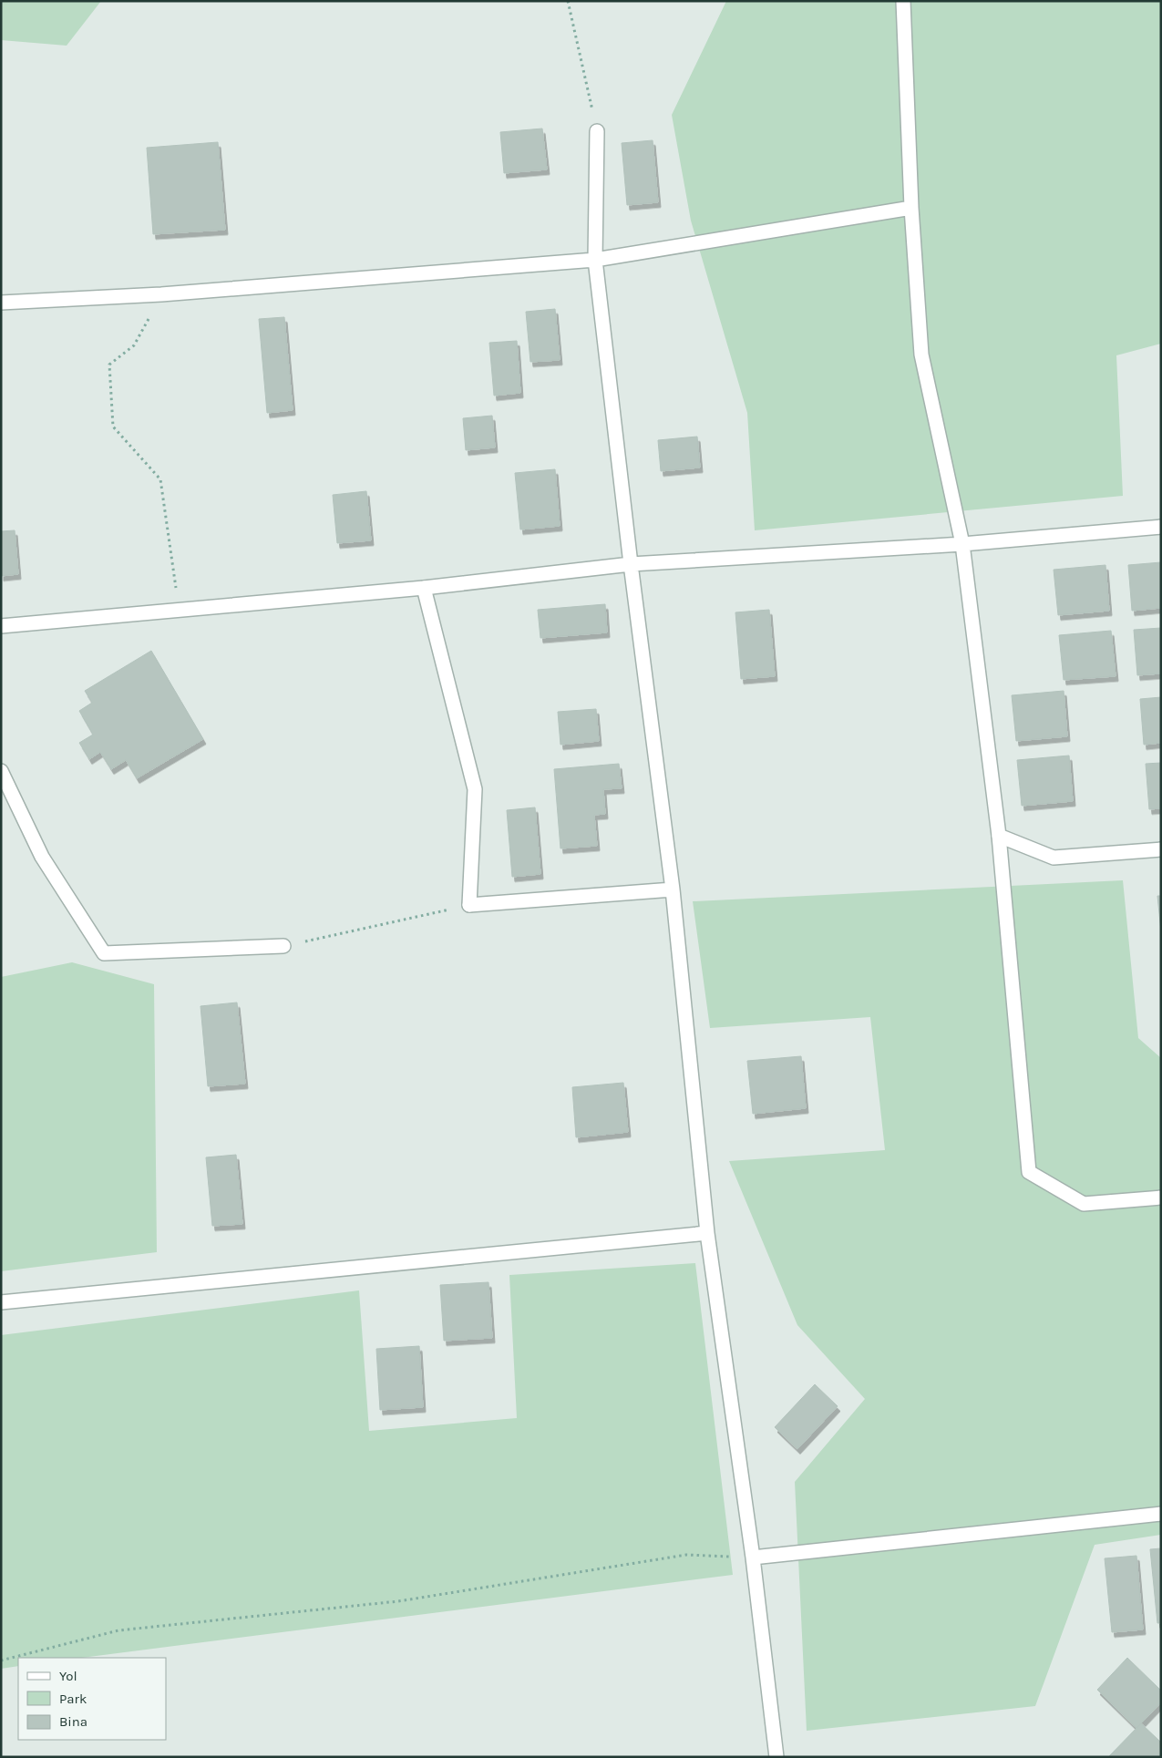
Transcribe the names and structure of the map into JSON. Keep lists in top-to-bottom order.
{
  "legend": ["Yol", "Park", "Bina"]
}
